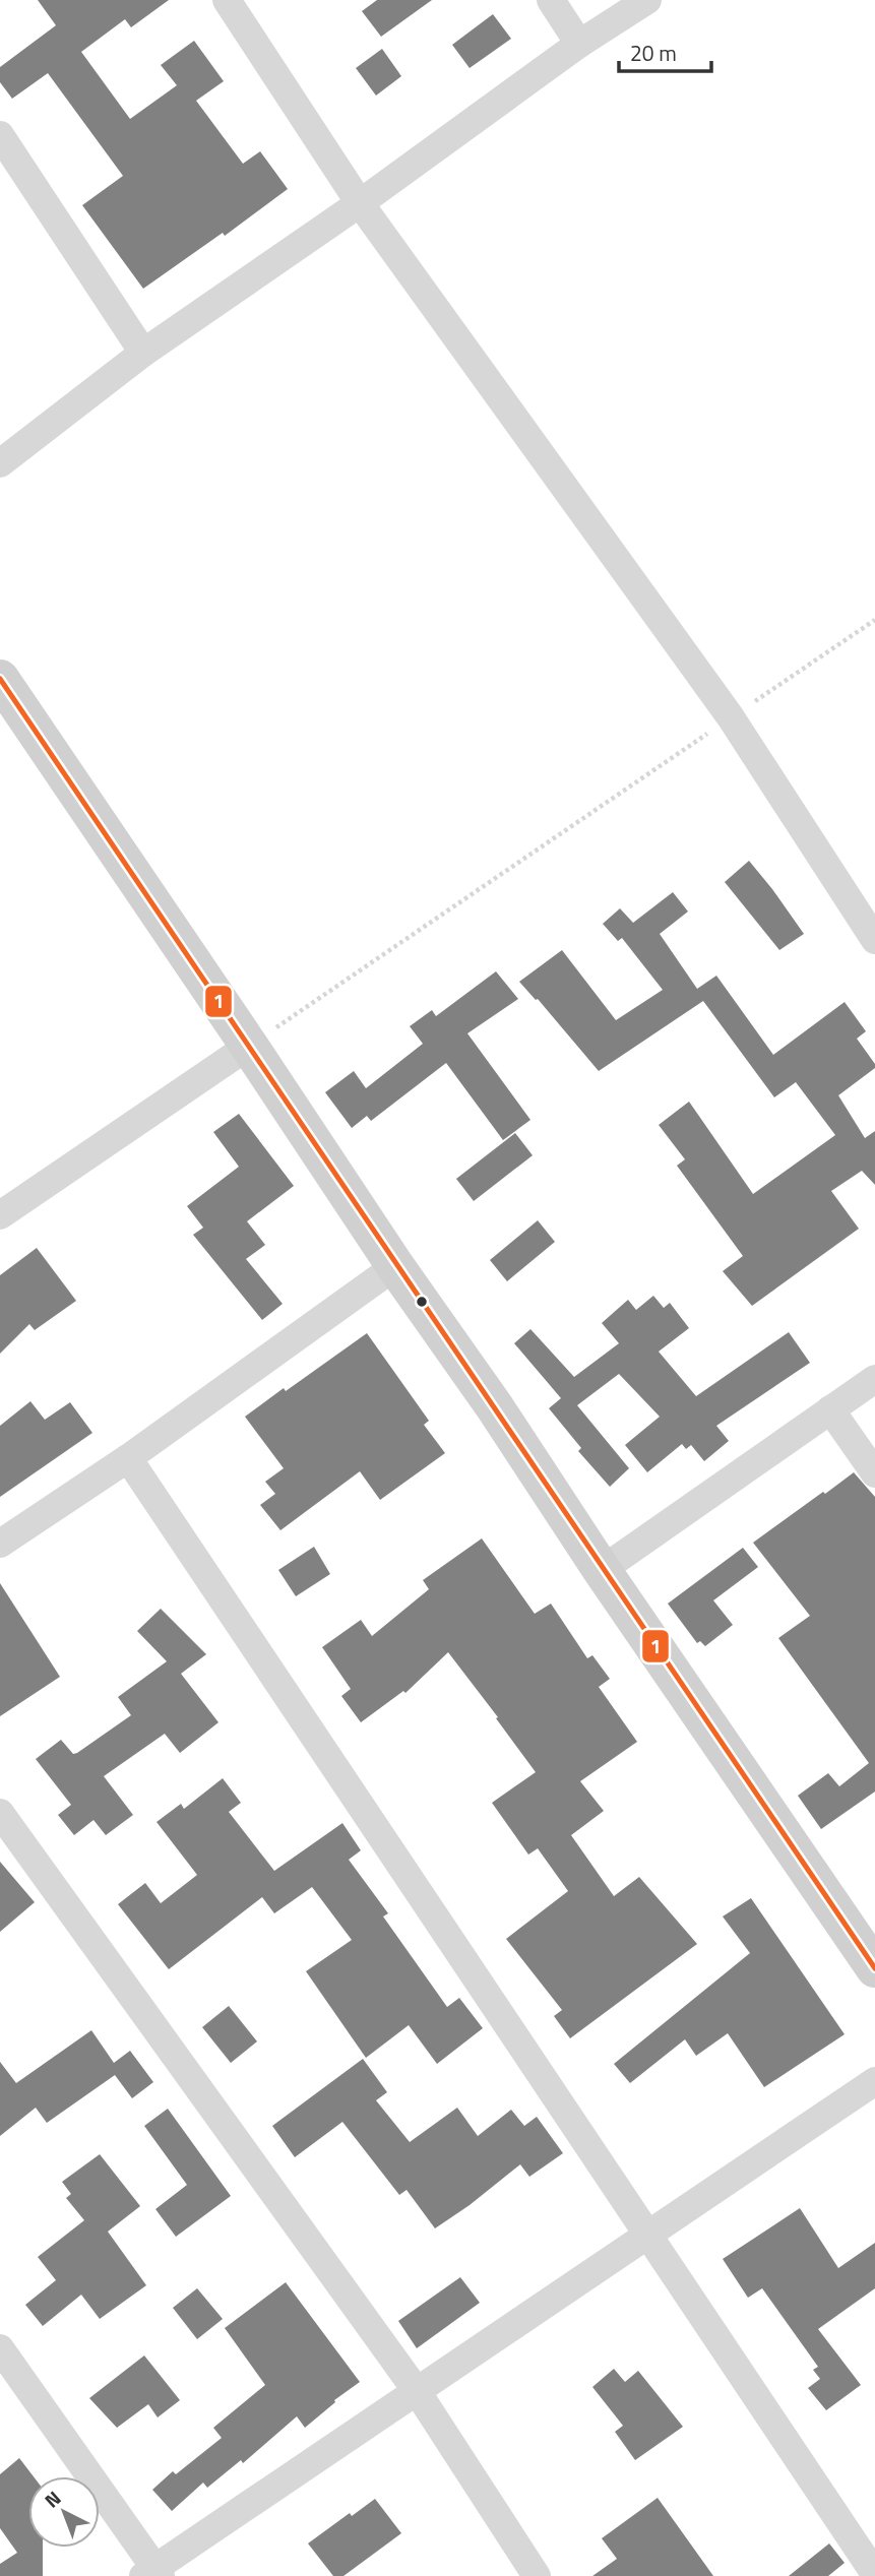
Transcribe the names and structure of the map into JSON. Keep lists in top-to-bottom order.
{
  "lines": ["transit line 1"],
  "scale_bar": "20 m",
  "north": "top left"
}
